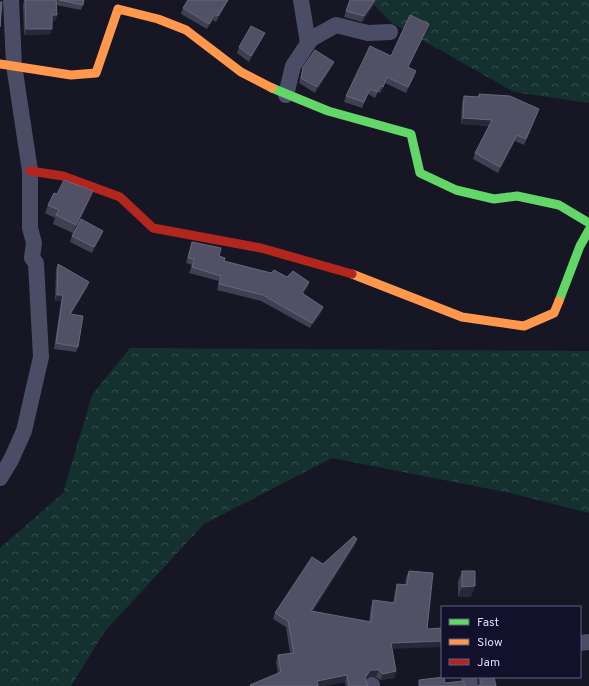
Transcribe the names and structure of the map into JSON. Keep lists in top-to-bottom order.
{
  "legend": ["Fast", "Slow", "Jam"]
}
